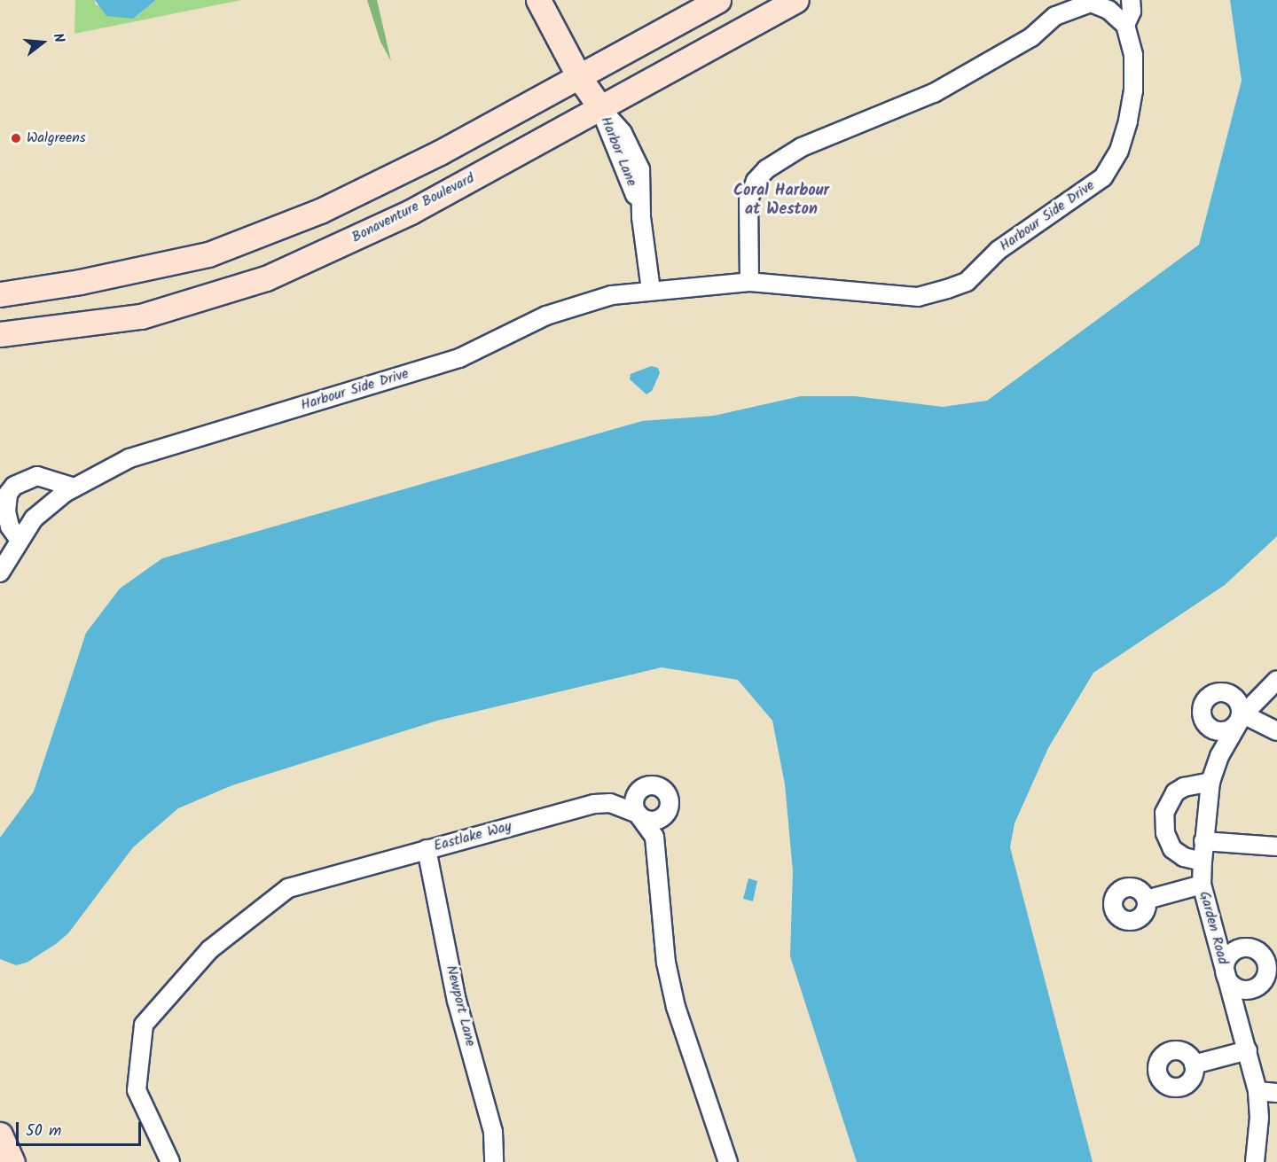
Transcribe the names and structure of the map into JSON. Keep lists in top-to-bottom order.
{
  "streets": {
    "main road": ["Bonaventure Boulevard"],
    "street": [
      "Harbor Lane",
      "Harbour Side Drive",
      "Eastlake Way",
      "Garden Road",
      "Newport Lane"
    ]
  },
  "crossings": [
    ["Harbor Lane", "Bonaventure Boulevard"],
    ["Harbor Lane", "Harbour Side Drive"],
    ["Eastlake Way", "Newport Lane"]
  ],
  "districts": ["Coral Harbour at Weston"],
  "places": ["Walgreens"],
  "scale_bar": "50 m",
  "north": "right"
}
